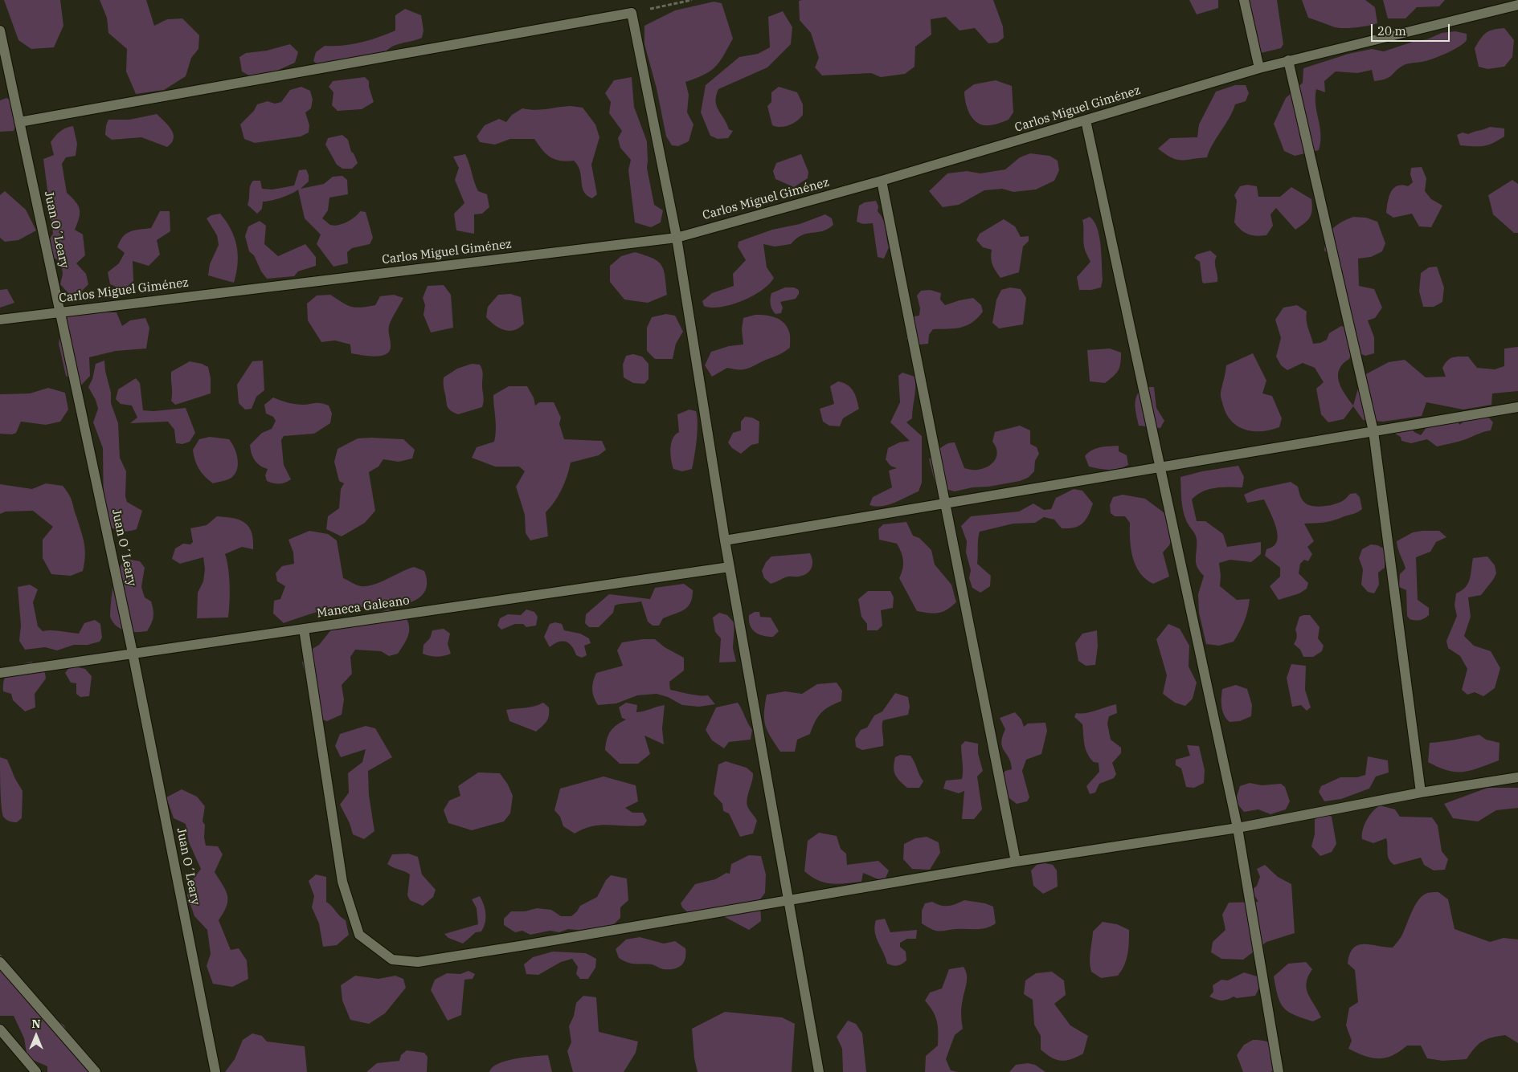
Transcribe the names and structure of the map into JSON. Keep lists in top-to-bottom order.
{
  "streets": {
    "street": ["Carlos Miguel Giménez", "Juan O´Leary", "Maneca Galeano"]
  },
  "crossings": [
    ["Carlos Miguel Giménez", "Juan O´Leary"],
    ["Juan O´Leary", "Maneca Galeano"]
  ],
  "scale_bar": "20 m",
  "north": "top"
}
